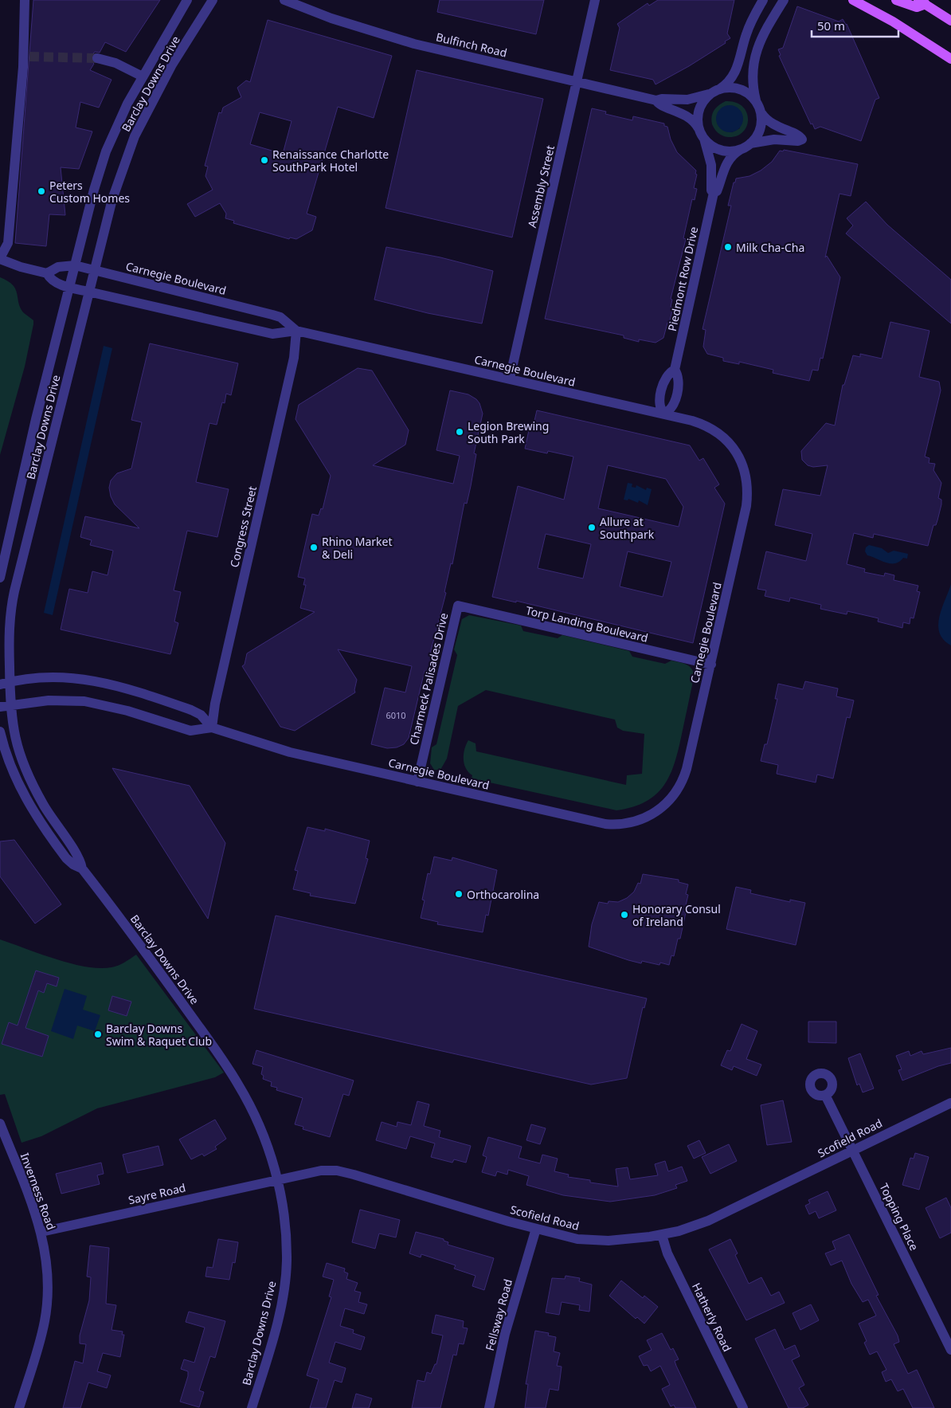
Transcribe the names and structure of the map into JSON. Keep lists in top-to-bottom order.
{
  "streets": {
    "street": [
      "Bulfinch Road",
      "Barclay Downs Drive",
      "Assembly Street",
      "Carnegie Boulevard",
      "Piedmont Row Drive",
      "Congress Street",
      "Torp Landing Boulevard",
      "Charmeck Palisades Drive",
      "Scofield Road",
      "Inverness Road",
      "Sayre Road",
      "Topping Place",
      "Fellsway Road",
      "Hatherly Road"
    ]
  },
  "crossings": [
    ["Bulfinch Road", "Assembly Street"],
    ["Bulfinch Road", "Piedmont Row Drive"],
    ["Barclay Downs Drive", "Carnegie Boulevard"],
    ["Barclay Downs Drive", "Scofield Road"],
    ["Barclay Downs Drive", "Sayre Road"],
    ["Assembly Street", "Carnegie Boulevard"],
    ["Carnegie Boulevard", "Piedmont Row Drive"],
    ["Carnegie Boulevard", "Congress Street"],
    ["Carnegie Boulevard", "Torp Landing Boulevard"],
    ["Carnegie Boulevard", "Charmeck Palisades Drive"],
    ["Torp Landing Boulevard", "Charmeck Palisades Drive"],
    ["Scofield Road", "Sayre Road"],
    ["Scofield Road", "Topping Place"],
    ["Scofield Road", "Fellsway Road"],
    ["Scofield Road", "Hatherly Road"],
    ["Inverness Road", "Sayre Road"]
  ],
  "places": [
    "Renaissance Charlotte SouthPark Hotel",
    "Peters Custom Homes",
    "Milk Cha-Cha",
    "Legion Brewing South Park",
    "Allure at Southpark",
    "Rhino Market & Deli",
    "Orthocarolina",
    "Honorary Consul of Ireland",
    "Barclay Downs Swim & Raquet Club"
  ],
  "house_numbers": ["6010"],
  "scale_bar": "50 m"
}
